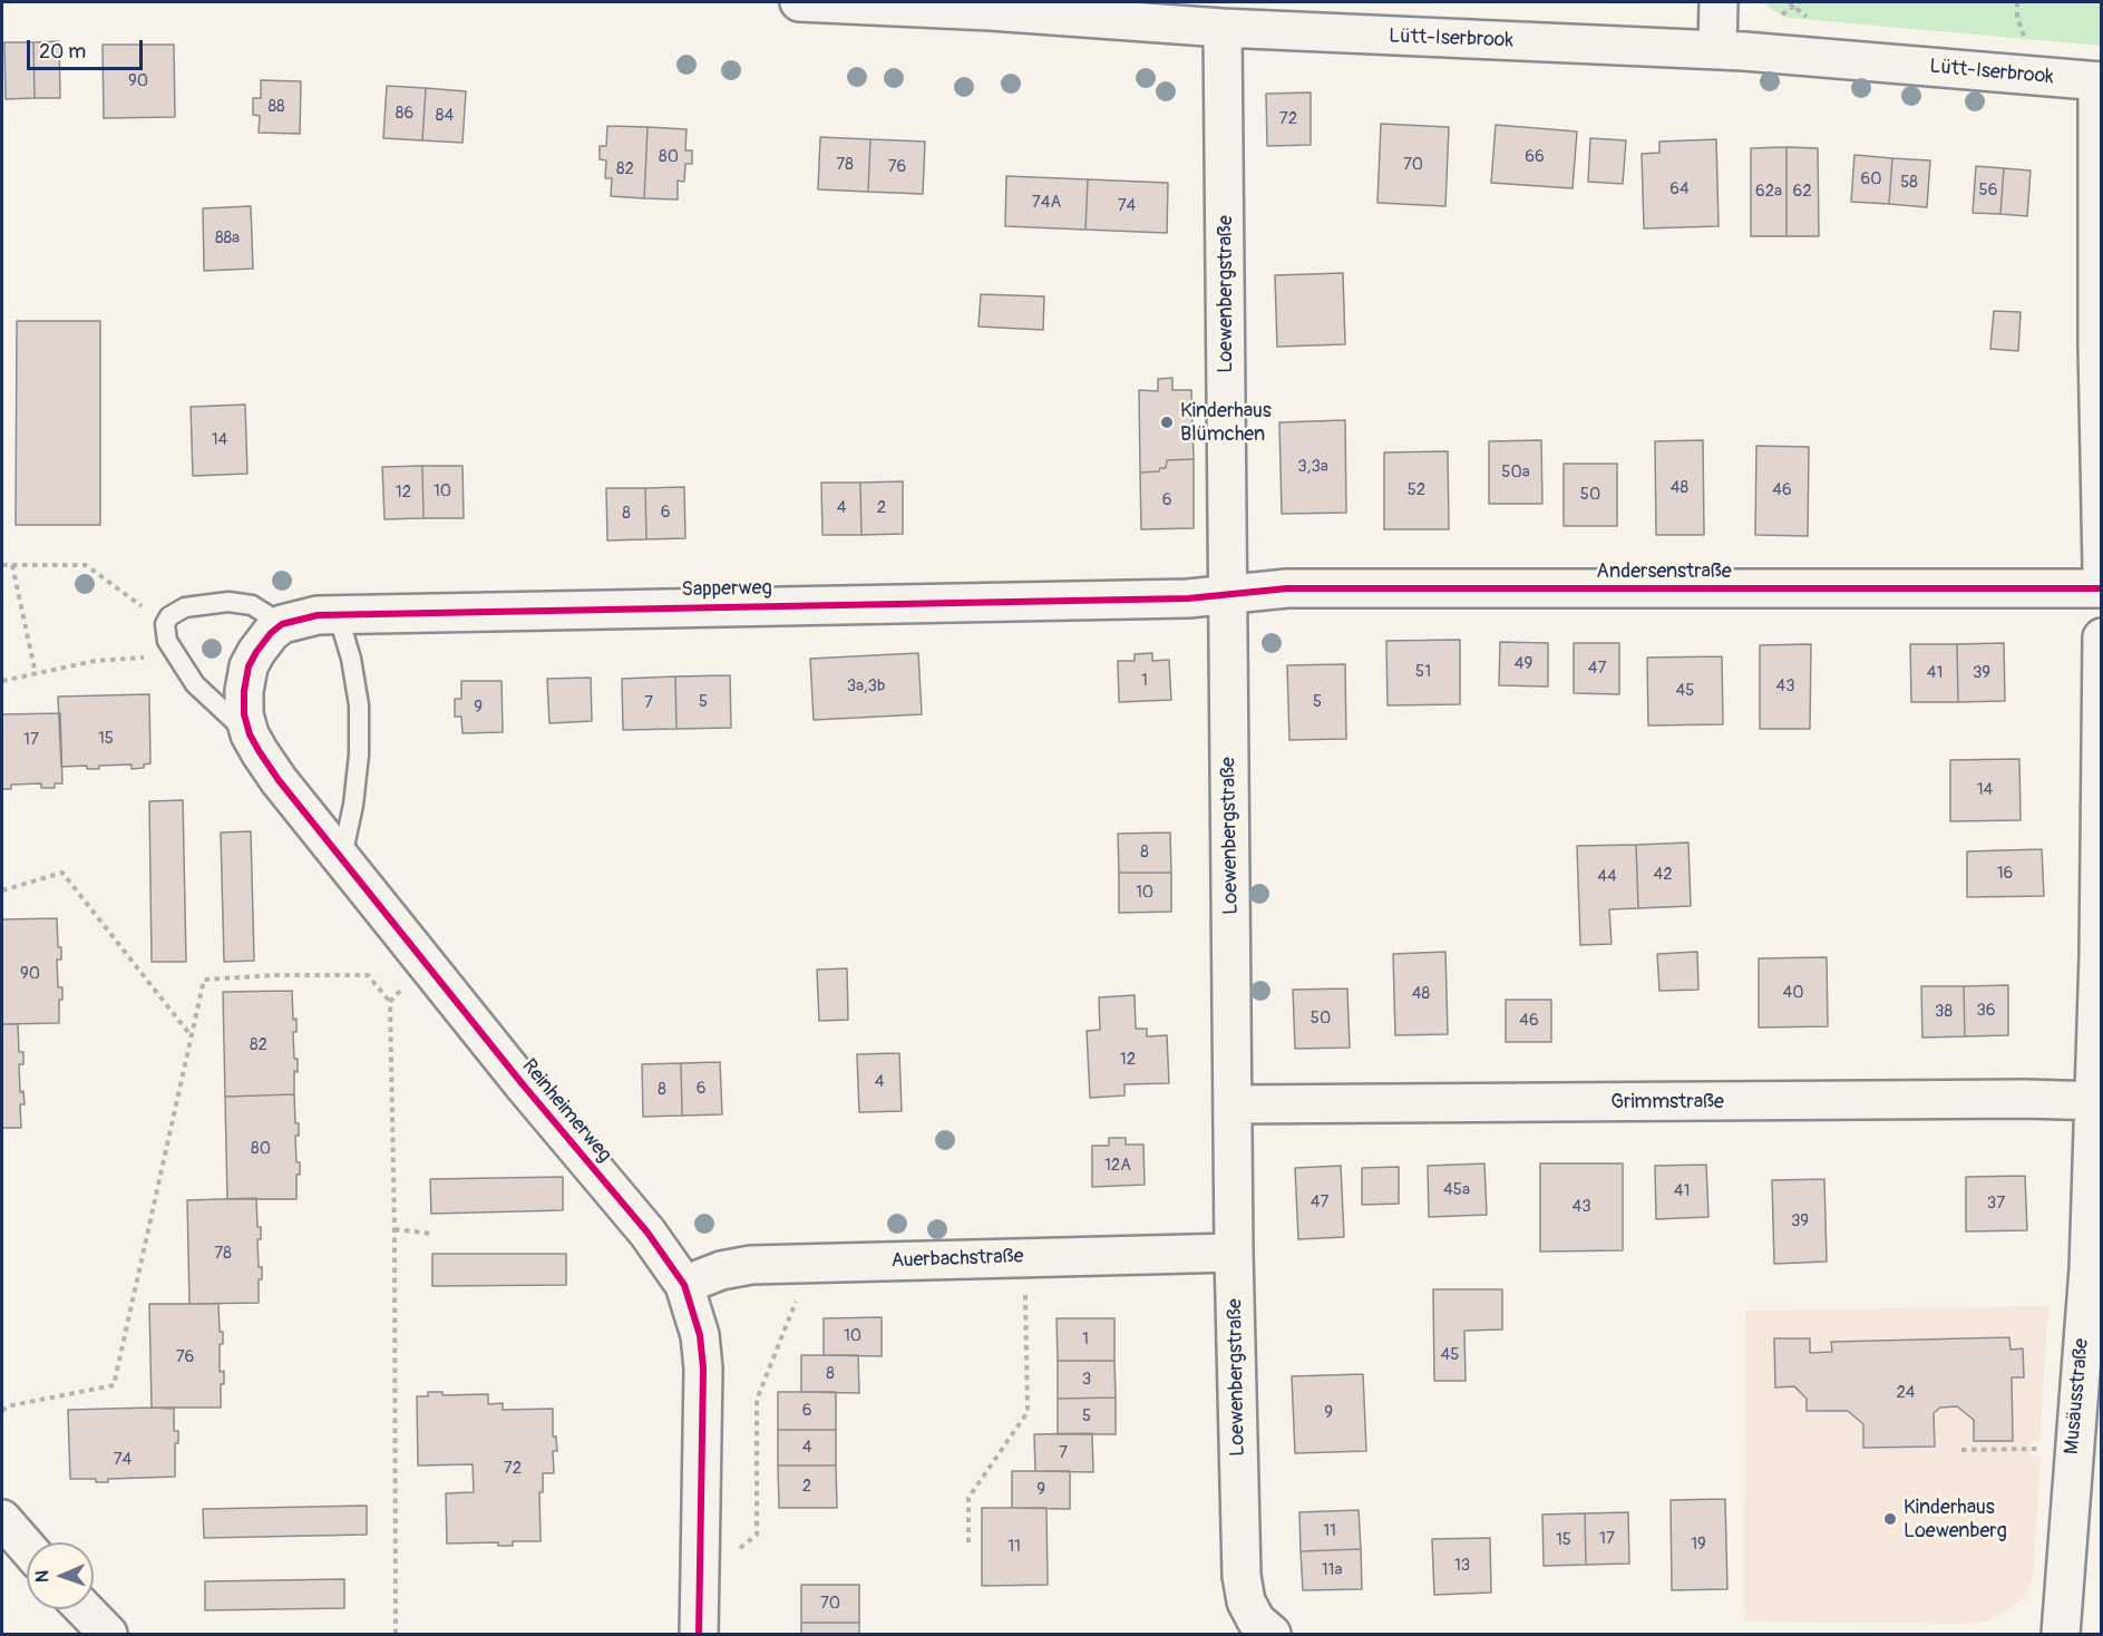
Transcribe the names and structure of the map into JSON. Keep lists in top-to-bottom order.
{
  "streets": {
    "street": [
      "Lütt-Iserbrook",
      "Loewenbergstraße",
      "Andersenstraße",
      "Sapperweg",
      "Grimmstraße",
      "Reinheimerweg",
      "Auerbachstraße",
      "Musäusstraße"
    ]
  },
  "crossings": [
    ["Lütt-Iserbrook", "Loewenbergstraße"],
    ["Loewenbergstraße", "Andersenstraße"],
    ["Loewenbergstraße", "Sapperweg"],
    ["Loewenbergstraße", "Grimmstraße"],
    ["Loewenbergstraße", "Auerbachstraße"],
    ["Andersenstraße", "Sapperweg"],
    ["Sapperweg", "Reinheimerweg"],
    ["Grimmstraße", "Musäusstraße"],
    ["Reinheimerweg", "Auerbachstraße"]
  ],
  "places": ["Kinderhaus Blümchen", "Kinderhaus Loewenberg"],
  "house_numbers": [
    "90",
    "88",
    "86",
    "84",
    "72",
    "80",
    "66",
    "78",
    "70",
    "76",
    "82",
    "60",
    "58",
    "64",
    "56",
    "62a",
    "62",
    "74A",
    "74",
    "88a",
    "14",
    "3,3a",
    "50a",
    "48",
    "52",
    "46",
    "10",
    "12",
    "50",
    "6",
    "4",
    "2",
    "6",
    "8",
    "49",
    "47",
    "51",
    "41",
    "39",
    "1",
    "3a,3b",
    "43",
    "45",
    "5",
    "5",
    "7",
    "9",
    "15",
    "17",
    "14",
    "8",
    "16",
    "42",
    "44",
    "10",
    "90",
    "40",
    "48",
    "36",
    "38",
    "50",
    "46",
    "82",
    "12",
    "4",
    "6",
    "8",
    "80",
    "12A",
    "45a",
    "41",
    "47",
    "37",
    "43",
    "39",
    "78",
    "10",
    "1",
    "45",
    "76",
    "8",
    "3",
    "24",
    "6",
    "9",
    "5",
    "4",
    "7",
    "74",
    "72",
    "2",
    "9",
    "11",
    "17",
    "15",
    "19",
    "11",
    "13",
    "11a",
    "70"
  ],
  "scale_bar": "20 m",
  "north": "left"
}
